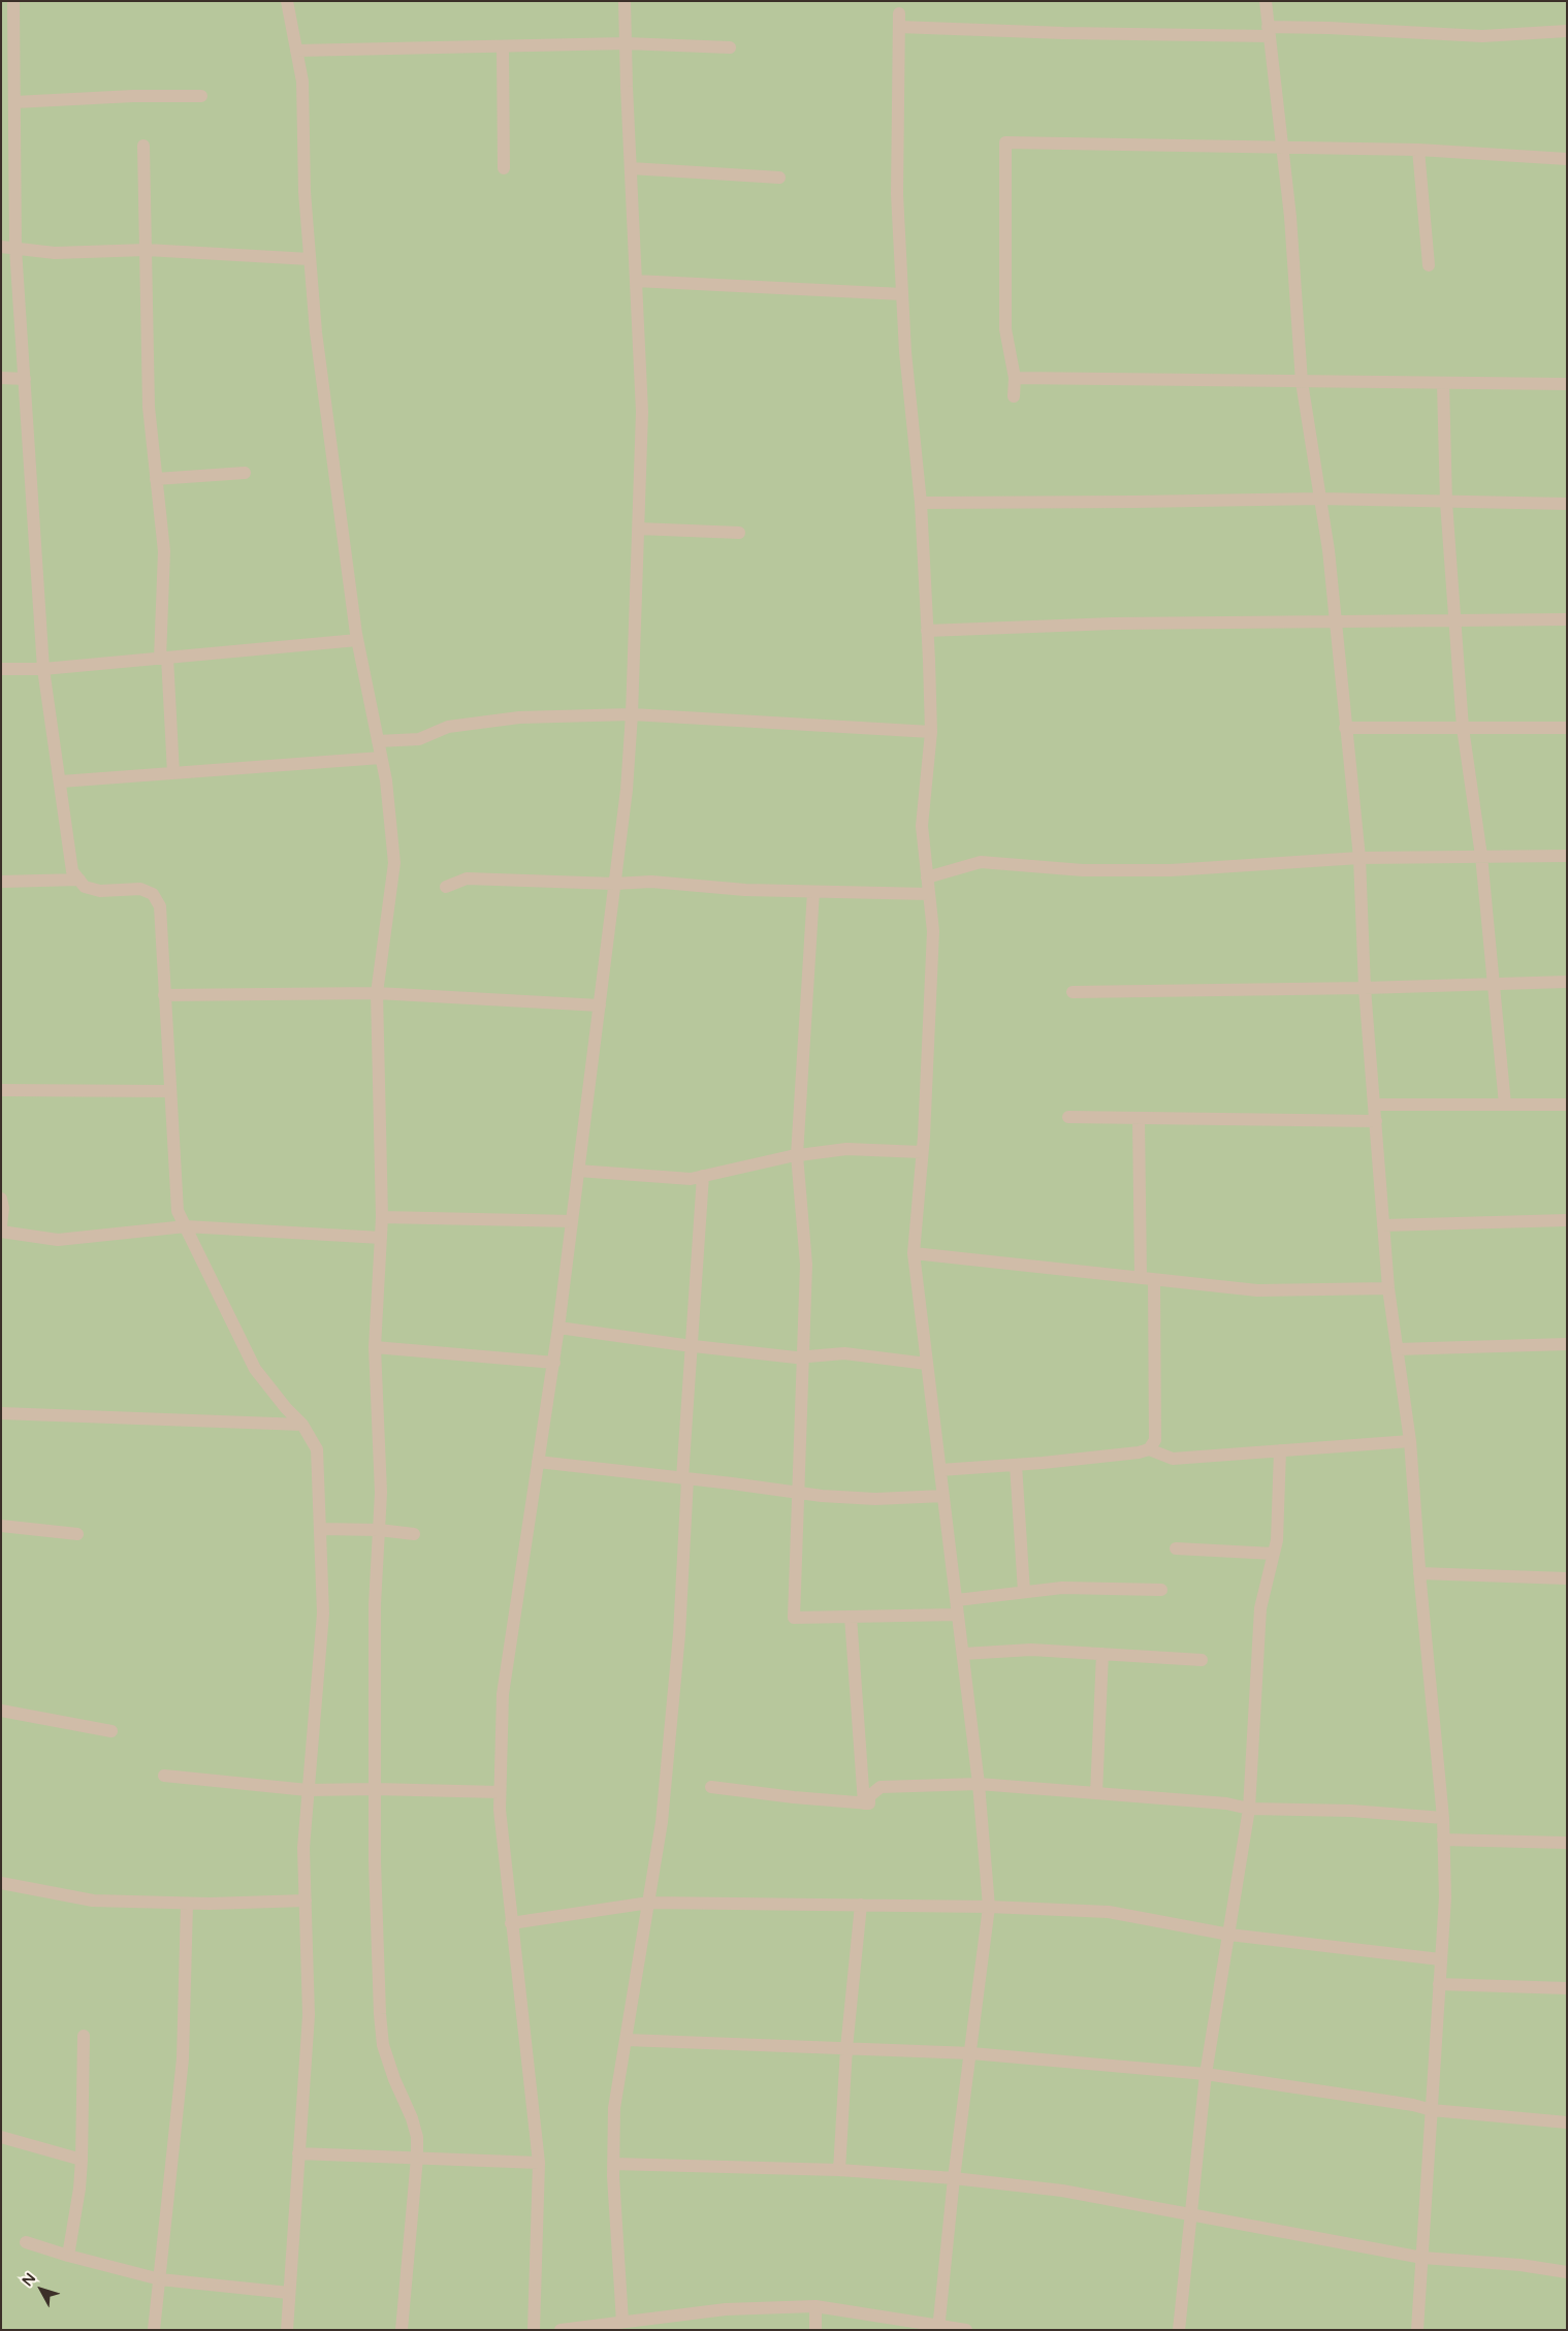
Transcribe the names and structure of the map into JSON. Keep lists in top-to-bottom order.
{
  "north": "top left"
}
